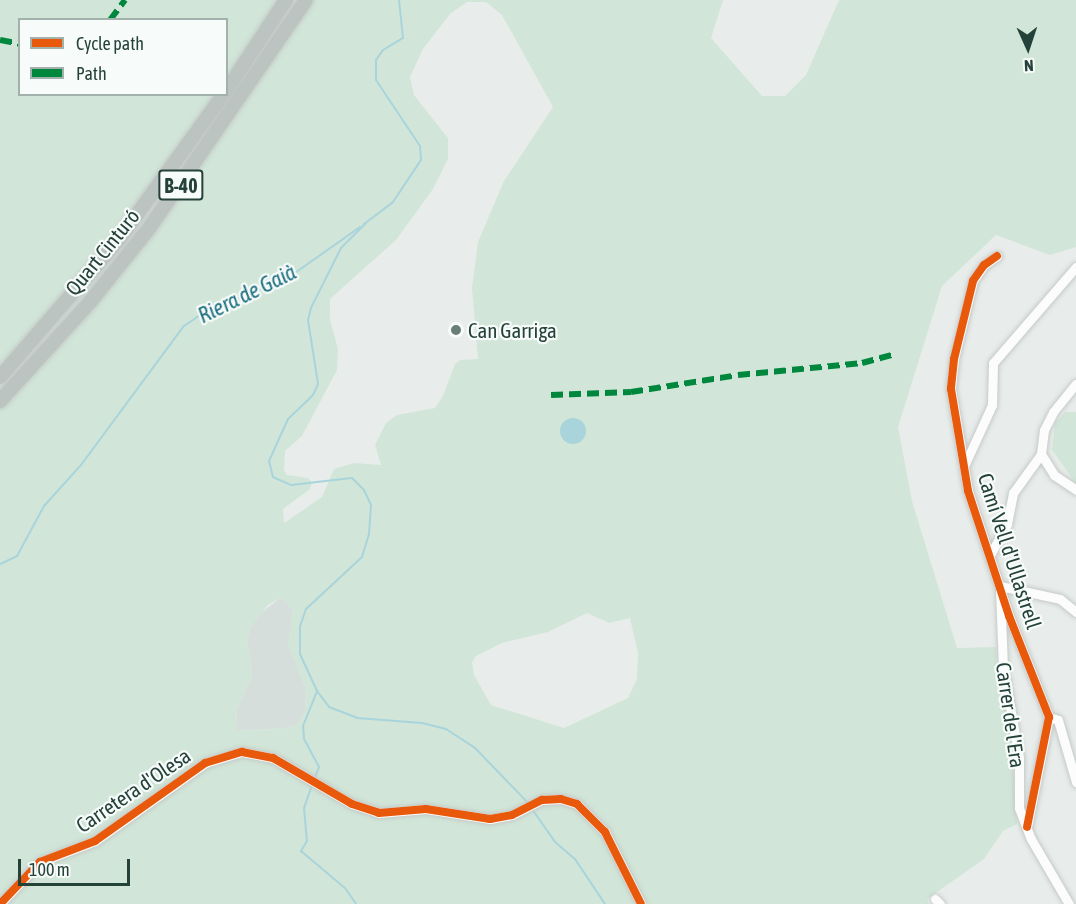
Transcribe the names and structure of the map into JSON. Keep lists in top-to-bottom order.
{
  "streets": {
    "highway": ["B-40", "Quart Cinturó"],
    "street": ["Camí Vell d'Ullastrell", "Carrer de l'Era", "Carretera d'Olesa"]
  },
  "crossings": [
    ["Camí Vell d'Ullastrell", "Carrer de l'Era"]
  ],
  "water": ["Riera de Gaià"],
  "places": ["Can Garriga"],
  "legend": ["Cycle path", "Path"],
  "scale_bar": "100 m",
  "north": "bottom"
}
